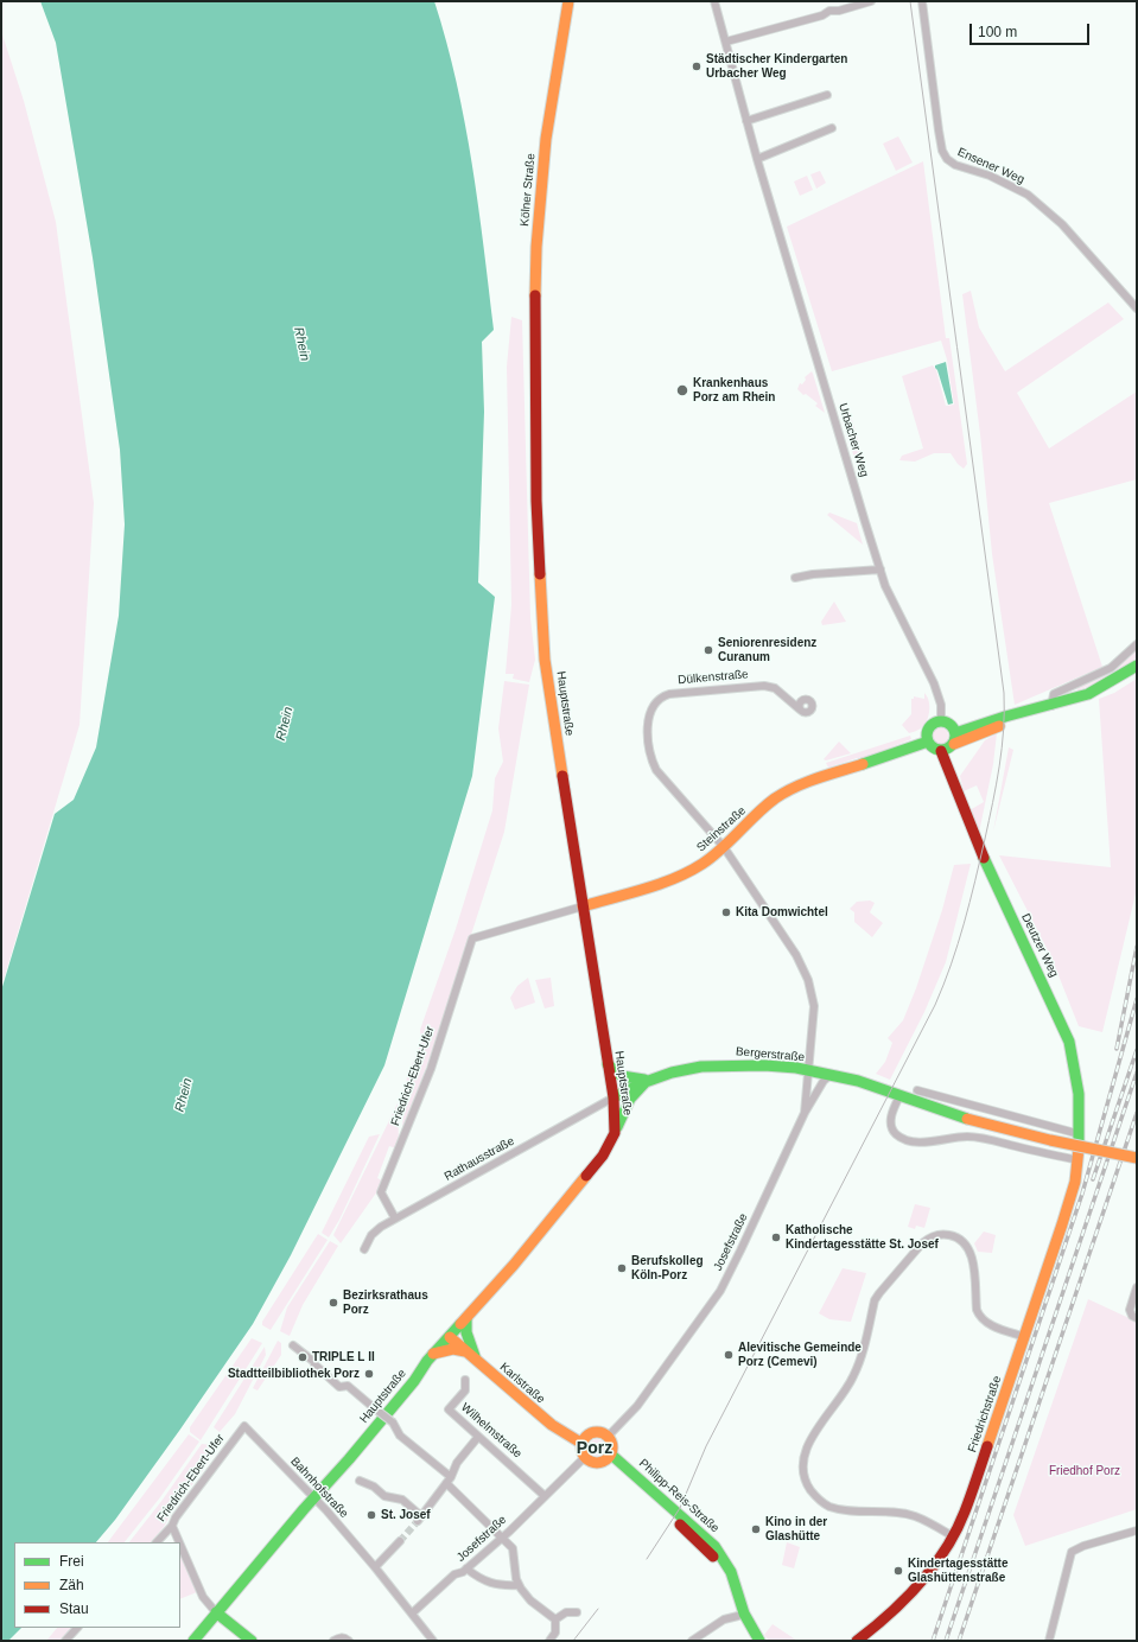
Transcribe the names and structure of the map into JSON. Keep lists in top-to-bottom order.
{
  "streets": {
    "main road": [
      "Kölner Straße",
      "Hauptstraße",
      "Steinstraße",
      "Deutzer Weg",
      "Bergerstraße",
      "Karlstraße",
      "Friedrichstraße",
      "Philipp-Reis-Straße"
    ],
    "street": [
      "Ensener Weg",
      "Urbacher Weg",
      "Dülkenstraße",
      "Friedrich-Ebert-Ufer",
      "Rathausstraße",
      "Josefstraße",
      "Wilhelmstraße",
      "Bahnhofstraße"
    ]
  },
  "crossings": [
    ["Kölner Straße", "Hauptstraße"],
    ["Urbacher Weg", "Steinstraße"],
    ["Urbacher Weg", "Deutzer Weg"],
    ["Dülkenstraße", "Steinstraße"],
    ["Dülkenstraße", "Josefstraße"],
    ["Hauptstraße", "Steinstraße"],
    ["Hauptstraße", "Bergerstraße"],
    ["Hauptstraße", "Rathausstraße"],
    ["Hauptstraße", "Karlstraße"],
    ["Hauptstraße", "Bahnhofstraße"],
    ["Steinstraße", "Deutzer Weg"],
    ["Steinstraße", "Friedrich-Ebert-Ufer"],
    ["Steinstraße", "Josefstraße"],
    ["Deutzer Weg", "Friedrichstraße"],
    ["Bergerstraße", "Rathausstraße"],
    ["Bergerstraße", "Josefstraße"],
    ["Friedrich-Ebert-Ufer", "Rathausstraße"],
    ["Friedrich-Ebert-Ufer", "Bahnhofstraße"],
    ["Josefstraße", "Karlstraße"],
    ["Josefstraße", "Wilhelmstraße"],
    ["Josefstraße", "Bahnhofstraße"],
    ["Josefstraße", "Philipp-Reis-Straße"],
    ["Karlstraße", "Philipp-Reis-Straße"]
  ],
  "districts": ["Porz"],
  "water": ["Rhein"],
  "parks": ["Friedhof Porz"],
  "places": [
    "Städtischer Kindergarten Urbacher Weg",
    "Krankenhaus Porz am Rhein",
    "Seniorenresidenz Curanum",
    "Kita Domwichtel",
    "Katholische Kindertagesstätte St. Josef",
    "Berufskolleg Köln-Porz",
    "Bezirksrathaus Porz",
    "Alevitische Gemeinde Porz (Cemevi)",
    "TRIPLE L II",
    "Stadtteilbibliothek Porz",
    "St. Josef",
    "Kino in der Glashütte",
    "Kindertagesstätte Glashüttenstraße"
  ],
  "legend": ["Frei", "Zäh", "Stau"],
  "scale_bar": "100 m"
}
